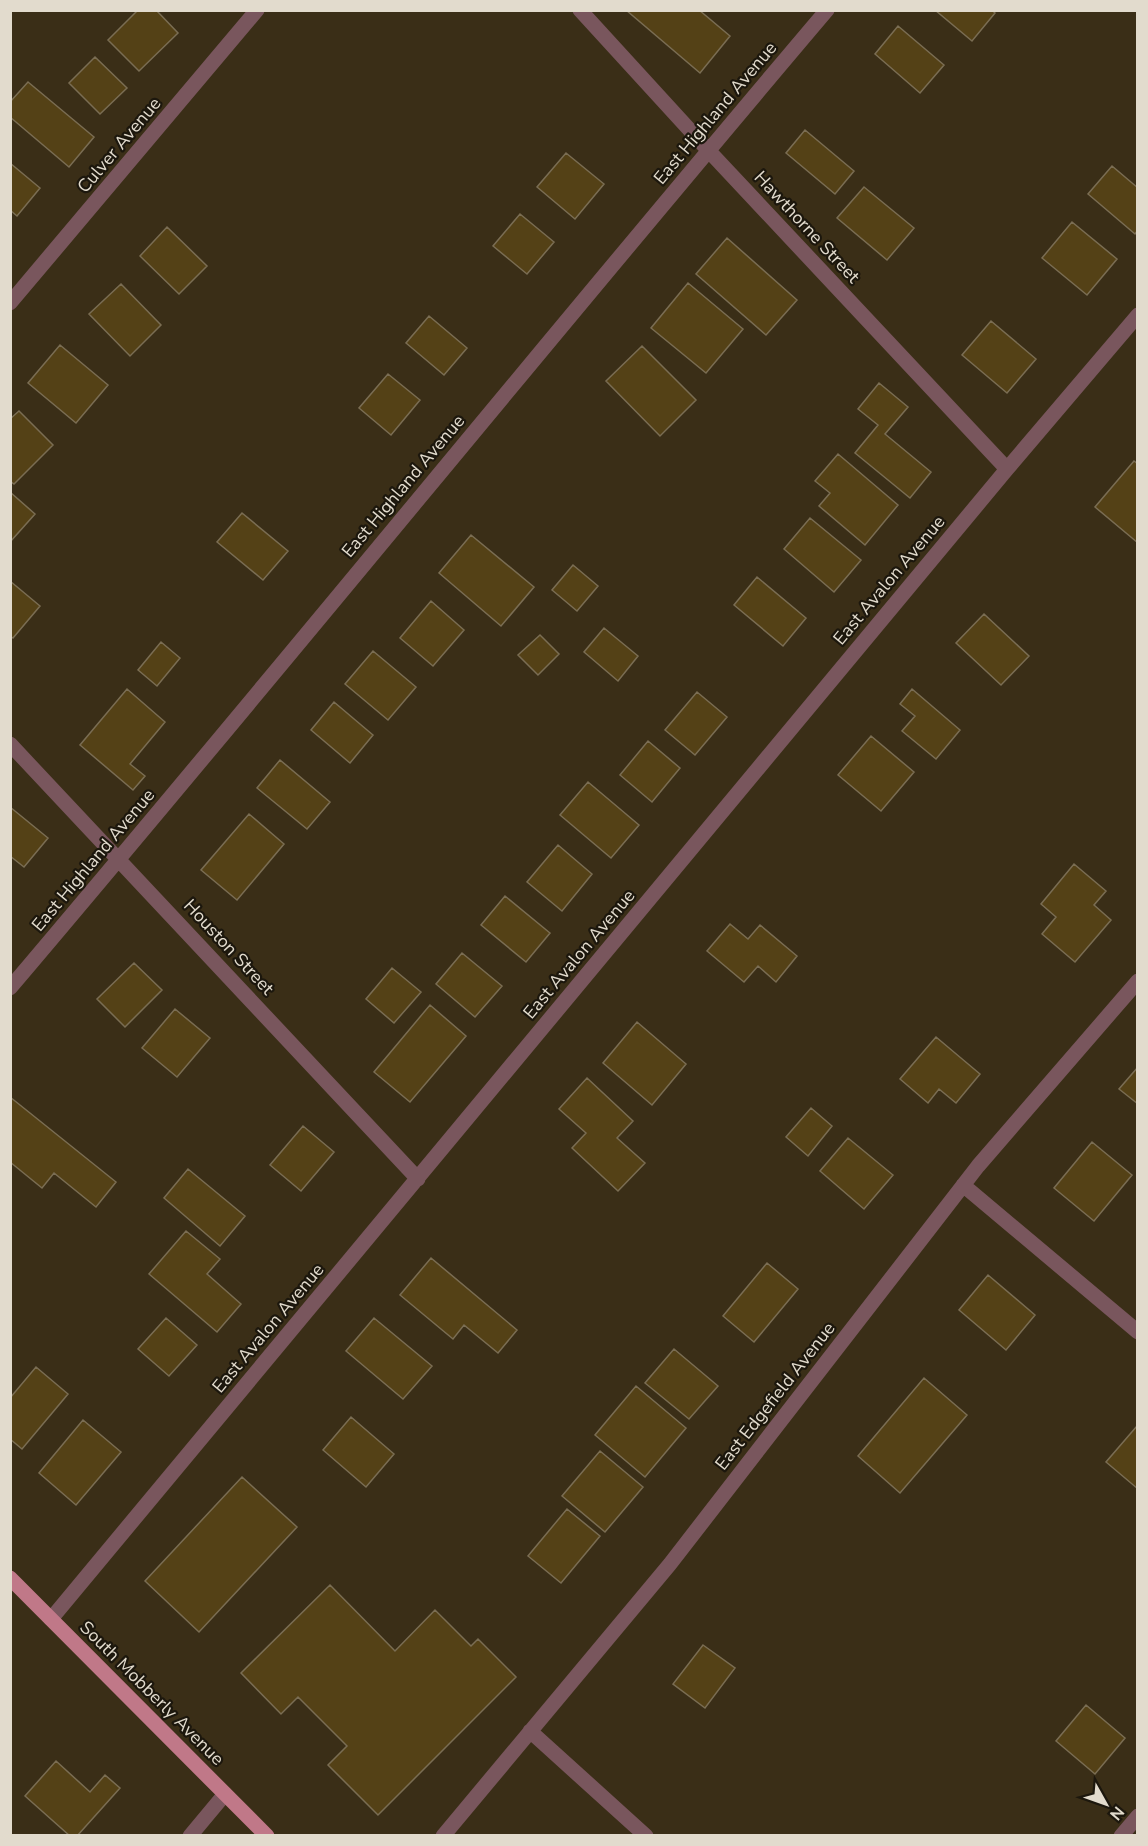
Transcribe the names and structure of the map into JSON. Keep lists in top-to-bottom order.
{
  "streets": {
    "main road": ["South Mobberly Avenue"],
    "street": [
      "East Highland Avenue",
      "Culver Avenue",
      "Hawthorne Street",
      "East Avalon Avenue",
      "Houston Street",
      "East Edgefield Avenue"
    ]
  },
  "crossings": [
    ["East Highland Avenue", "Hawthorne Street"],
    ["East Highland Avenue", "Houston Street"],
    ["Hawthorne Street", "East Avalon Avenue"],
    ["East Avalon Avenue", "Houston Street"],
    ["East Avalon Avenue", "South Mobberly Avenue"]
  ],
  "north": "bottom right"
}
